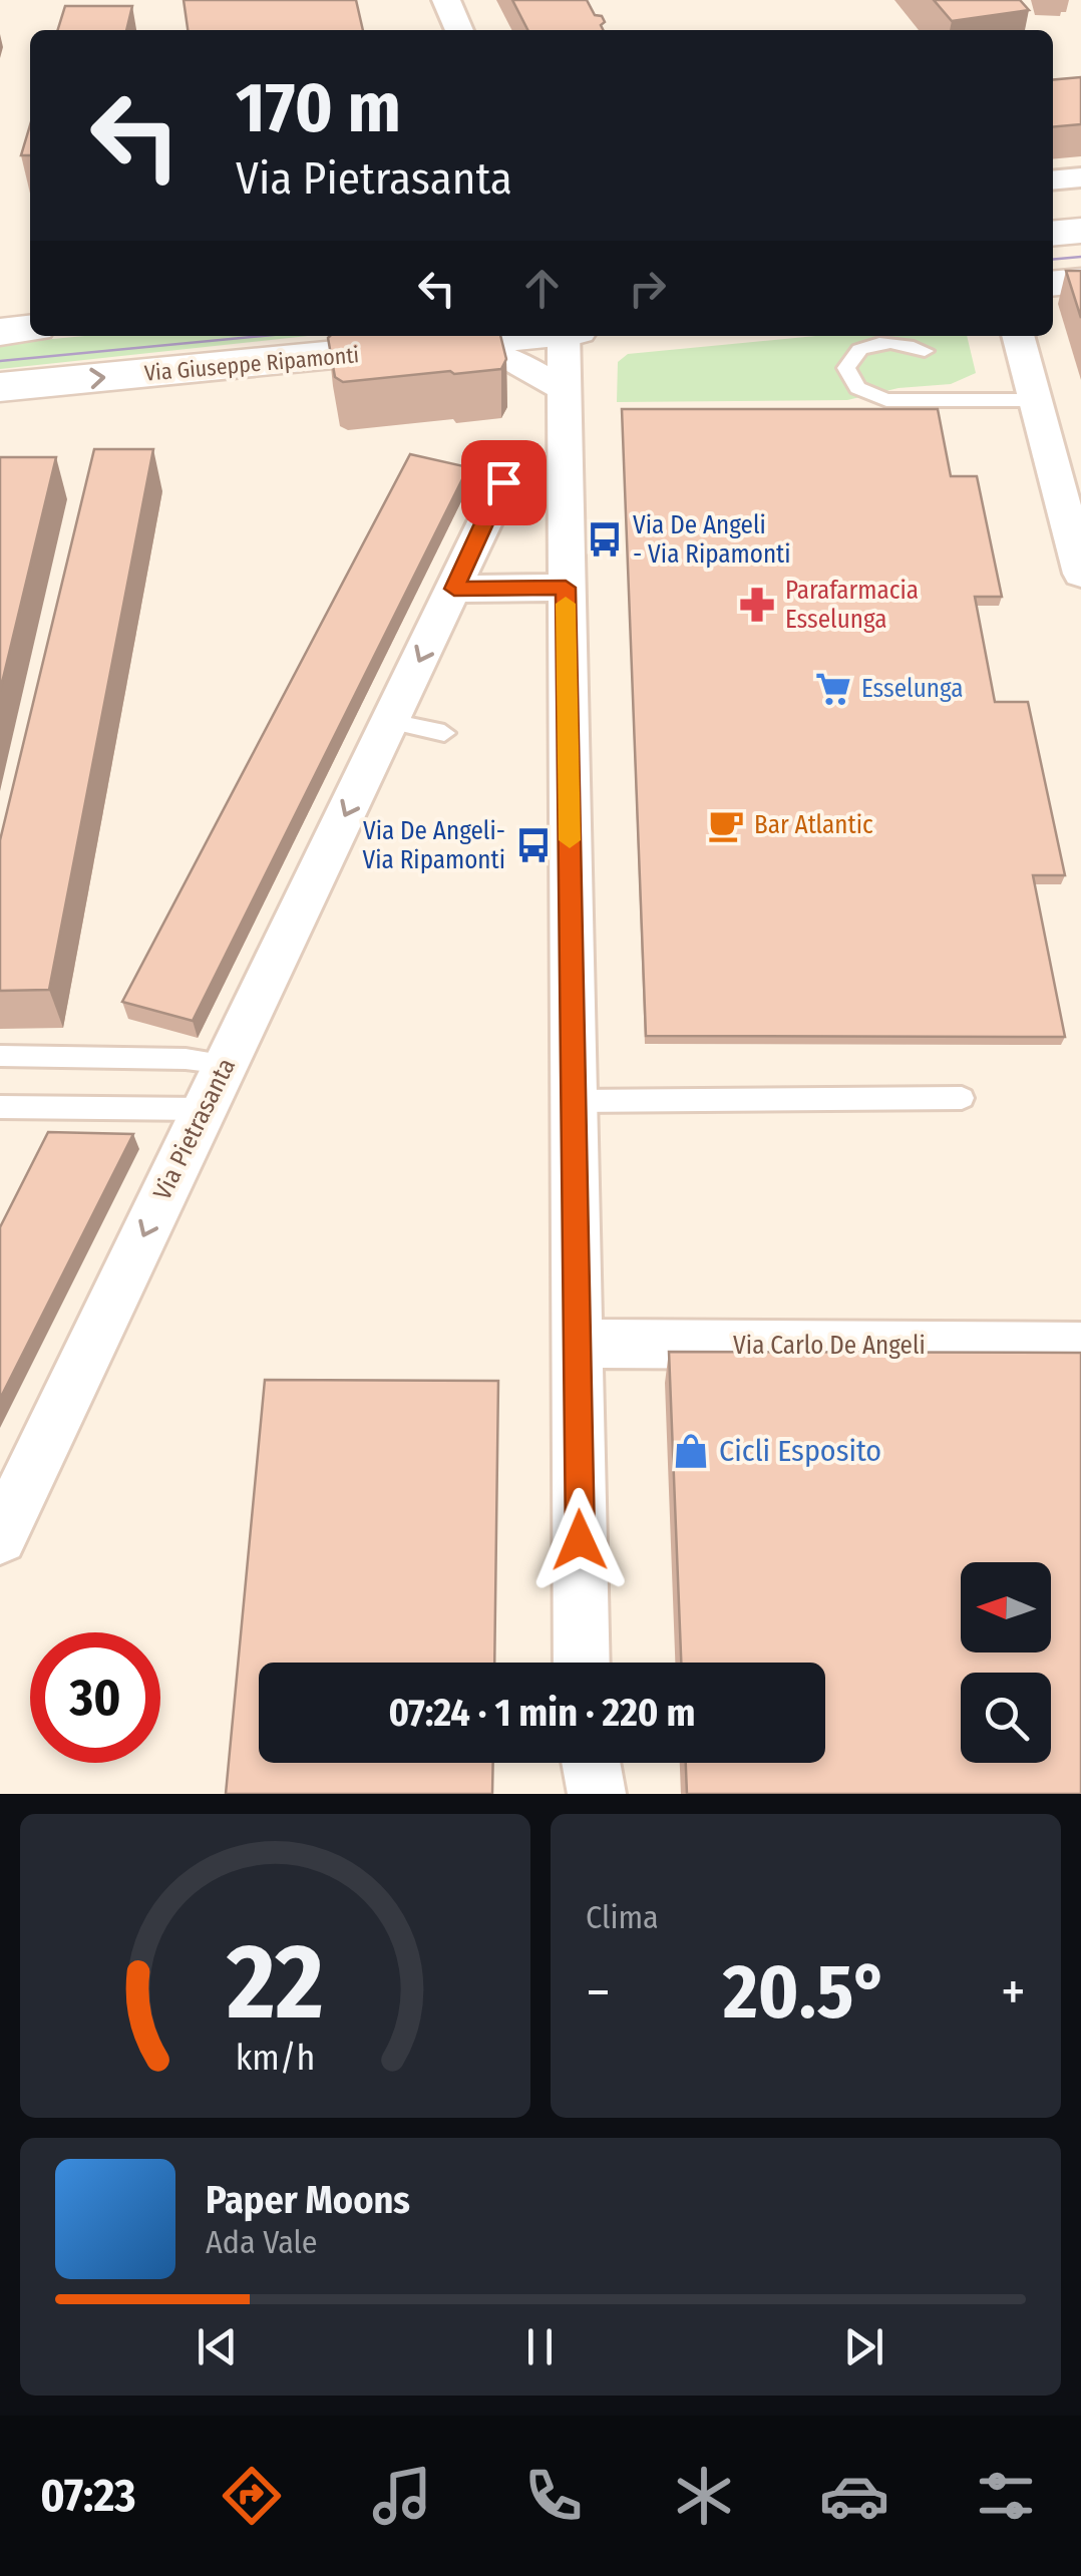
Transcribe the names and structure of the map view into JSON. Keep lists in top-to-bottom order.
{
  "streets": {
    "street": ["Via Giuseppe Ripamonti", "Via Pietrasanta", "Via Carlo De Angeli"]
  },
  "one_way": ["Via Giuseppe Ripamonti", "Via Pietrasanta"],
  "places": {
    "bus stop": ["Via De Angeli - Via Ripamonti", "Via De Angeli- Via Ripamonti"],
    "pharmacy": ["Parafarmacia Esselunga"],
    "supermarket": ["Esselunga"],
    "cafe": ["Bar Atlantic"],
    "shop": ["Cicli Esposito"]
  },
  "north": "left",
  "page": {
    "turn": ["170 m", "Via Pietrasanta"],
    "limit": "30",
    "trip": "07:24 · 1 min · 220 m",
    "tile": "Clima",
    "heat": ["−", "20.5°", "+"],
    "song": ["Paper Moons", "Ada Vale"],
    "tabs": "07:23",
    "gauge": ["22", "km/h"]
  }
}
